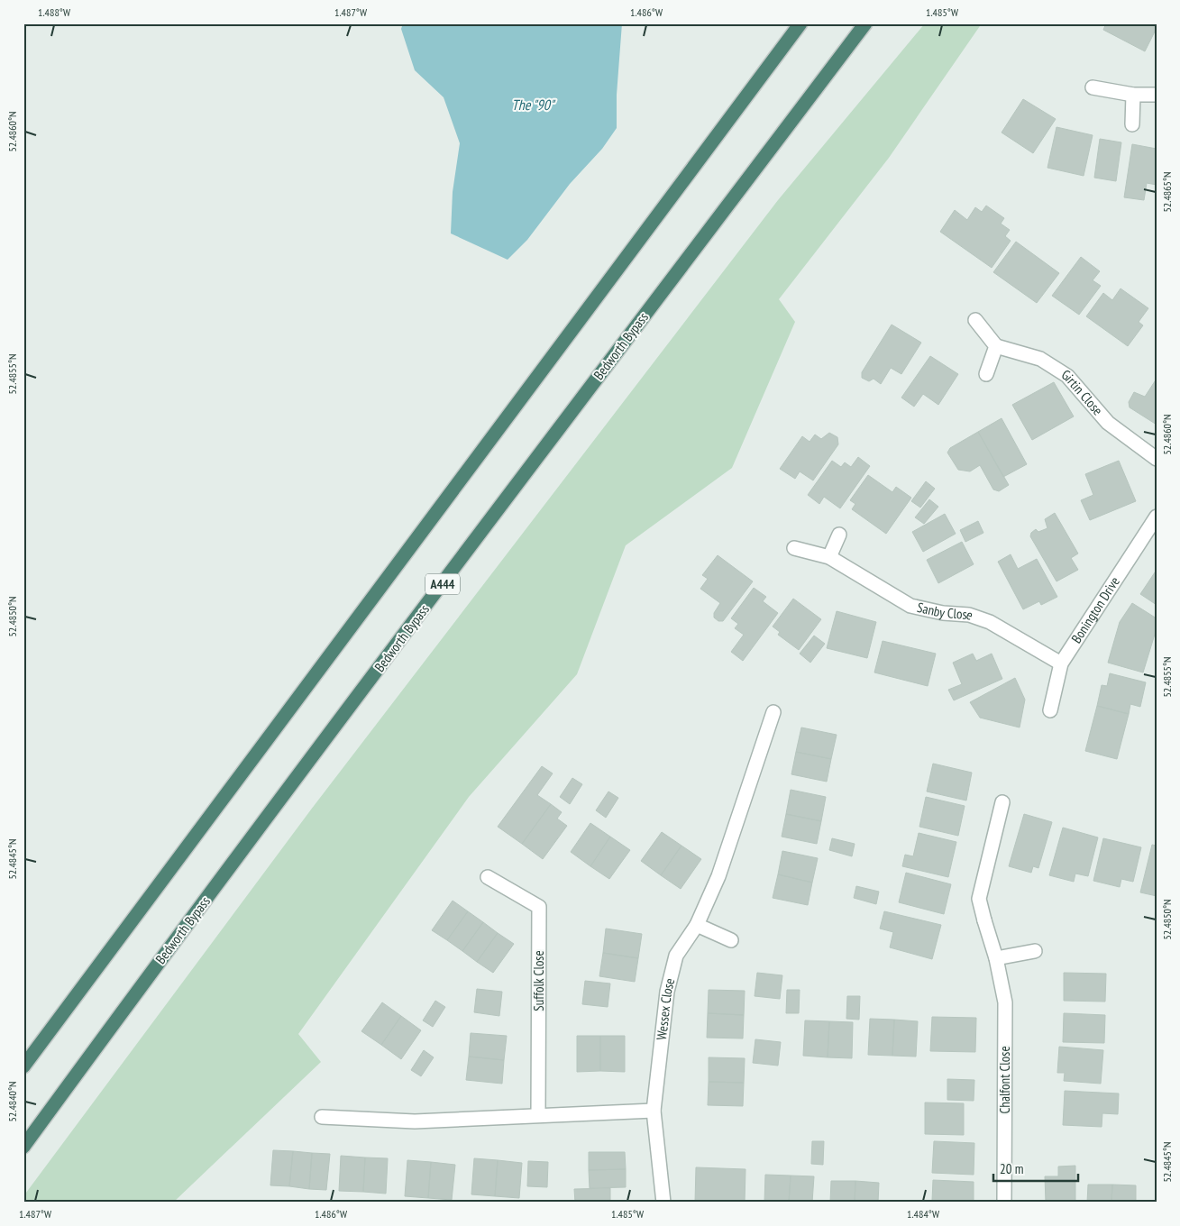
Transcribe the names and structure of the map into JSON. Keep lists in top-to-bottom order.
{
  "streets": {
    "highway": ["Bedworth Bypass", "A444"],
    "street": [
      "Girtin Close",
      "Bonington Drive",
      "Sanby Close",
      "Suffolk Close",
      "Wessex Close",
      "Chalfont Close"
    ]
  },
  "crossings": [
    ["Bonington Drive", "Sanby Close"]
  ],
  "water": ["The \"90\""],
  "scale_bar": "20 m",
  "coordinates": [
    "1.488°W",
    "1.487°W",
    "1.486°W",
    "1.485°W",
    "52.4860°N",
    "52.4865°N",
    "52.4855°N",
    "52.4850°N",
    "52.4845°N",
    "52.4840°N",
    "1.484°W"
  ]
}
